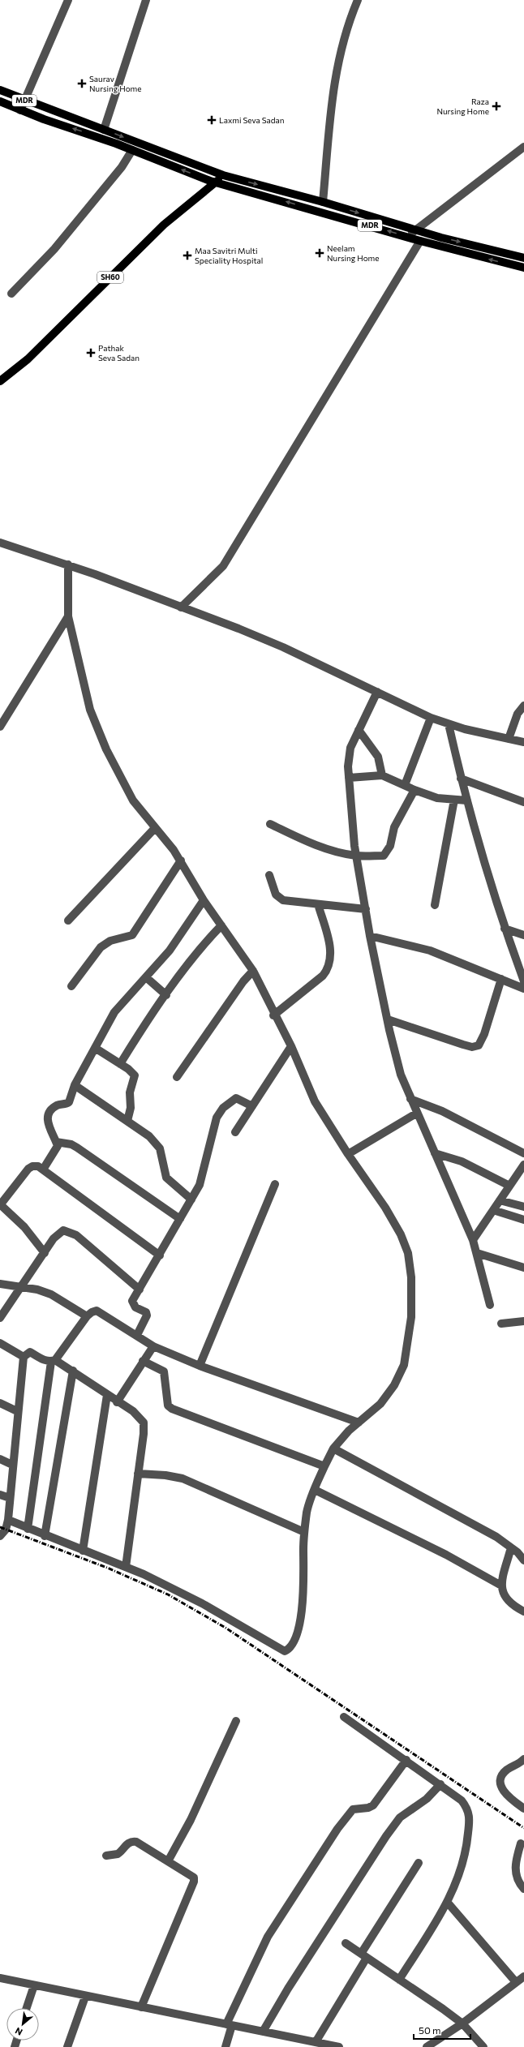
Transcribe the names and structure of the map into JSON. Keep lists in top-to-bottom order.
{
  "streets": {
    "main road": ["MDR", "SH60"]
  },
  "crossings": [
    ["MDR", "SH60"]
  ],
  "places": {
    "health": [
      "Saurav Nursing Home",
      "Raza Nursing Home",
      "Laxmi Seva Sadan",
      "Neelam Nursing Home",
      "Maa Savitri Multi Speciality Hospital",
      "Pathak Seva Sadan"
    ]
  },
  "scale_bar": "50 m",
  "north": "bottom left"
}
